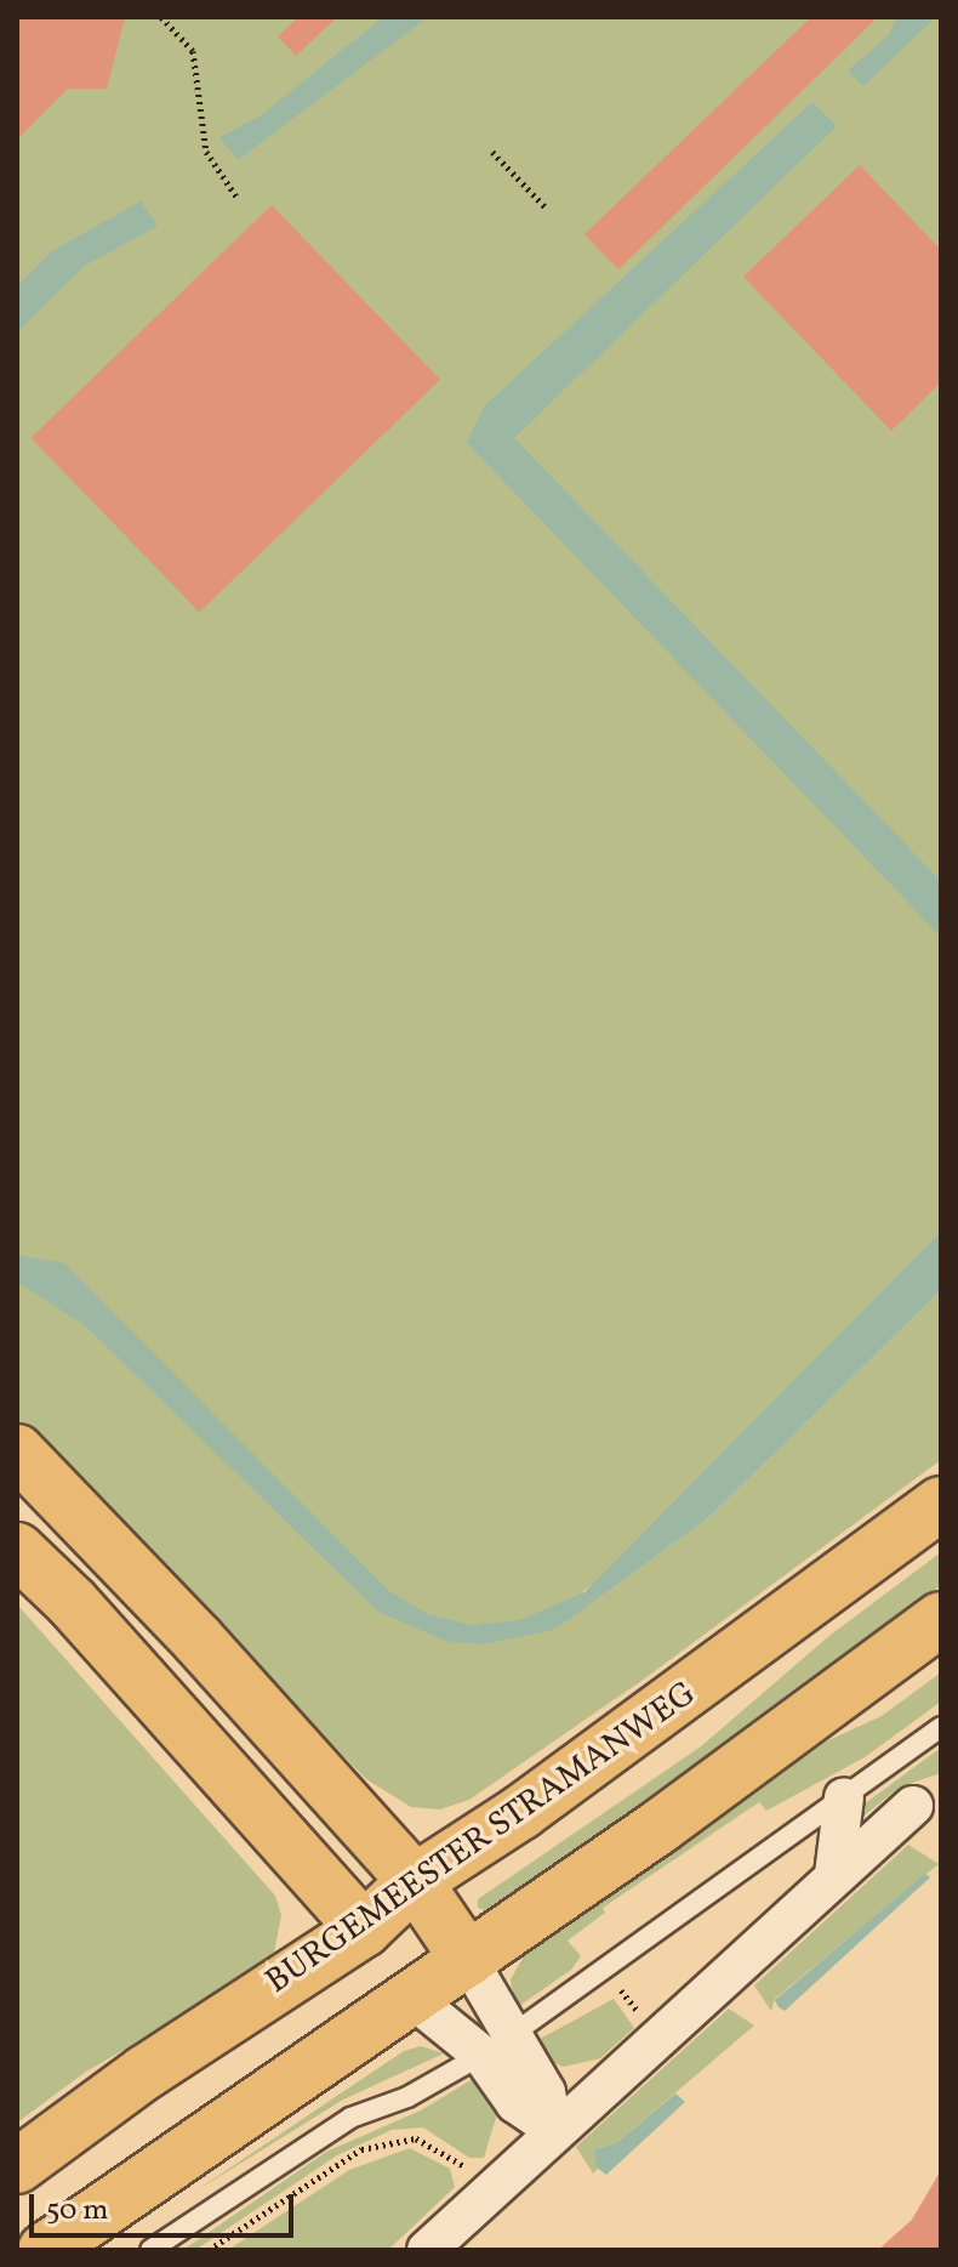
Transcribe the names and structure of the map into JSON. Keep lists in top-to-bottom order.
{
  "streets": {
    "main road": ["BURGEMEESTER STRAMANWEG"]
  },
  "scale_bar": "50 m"
}
